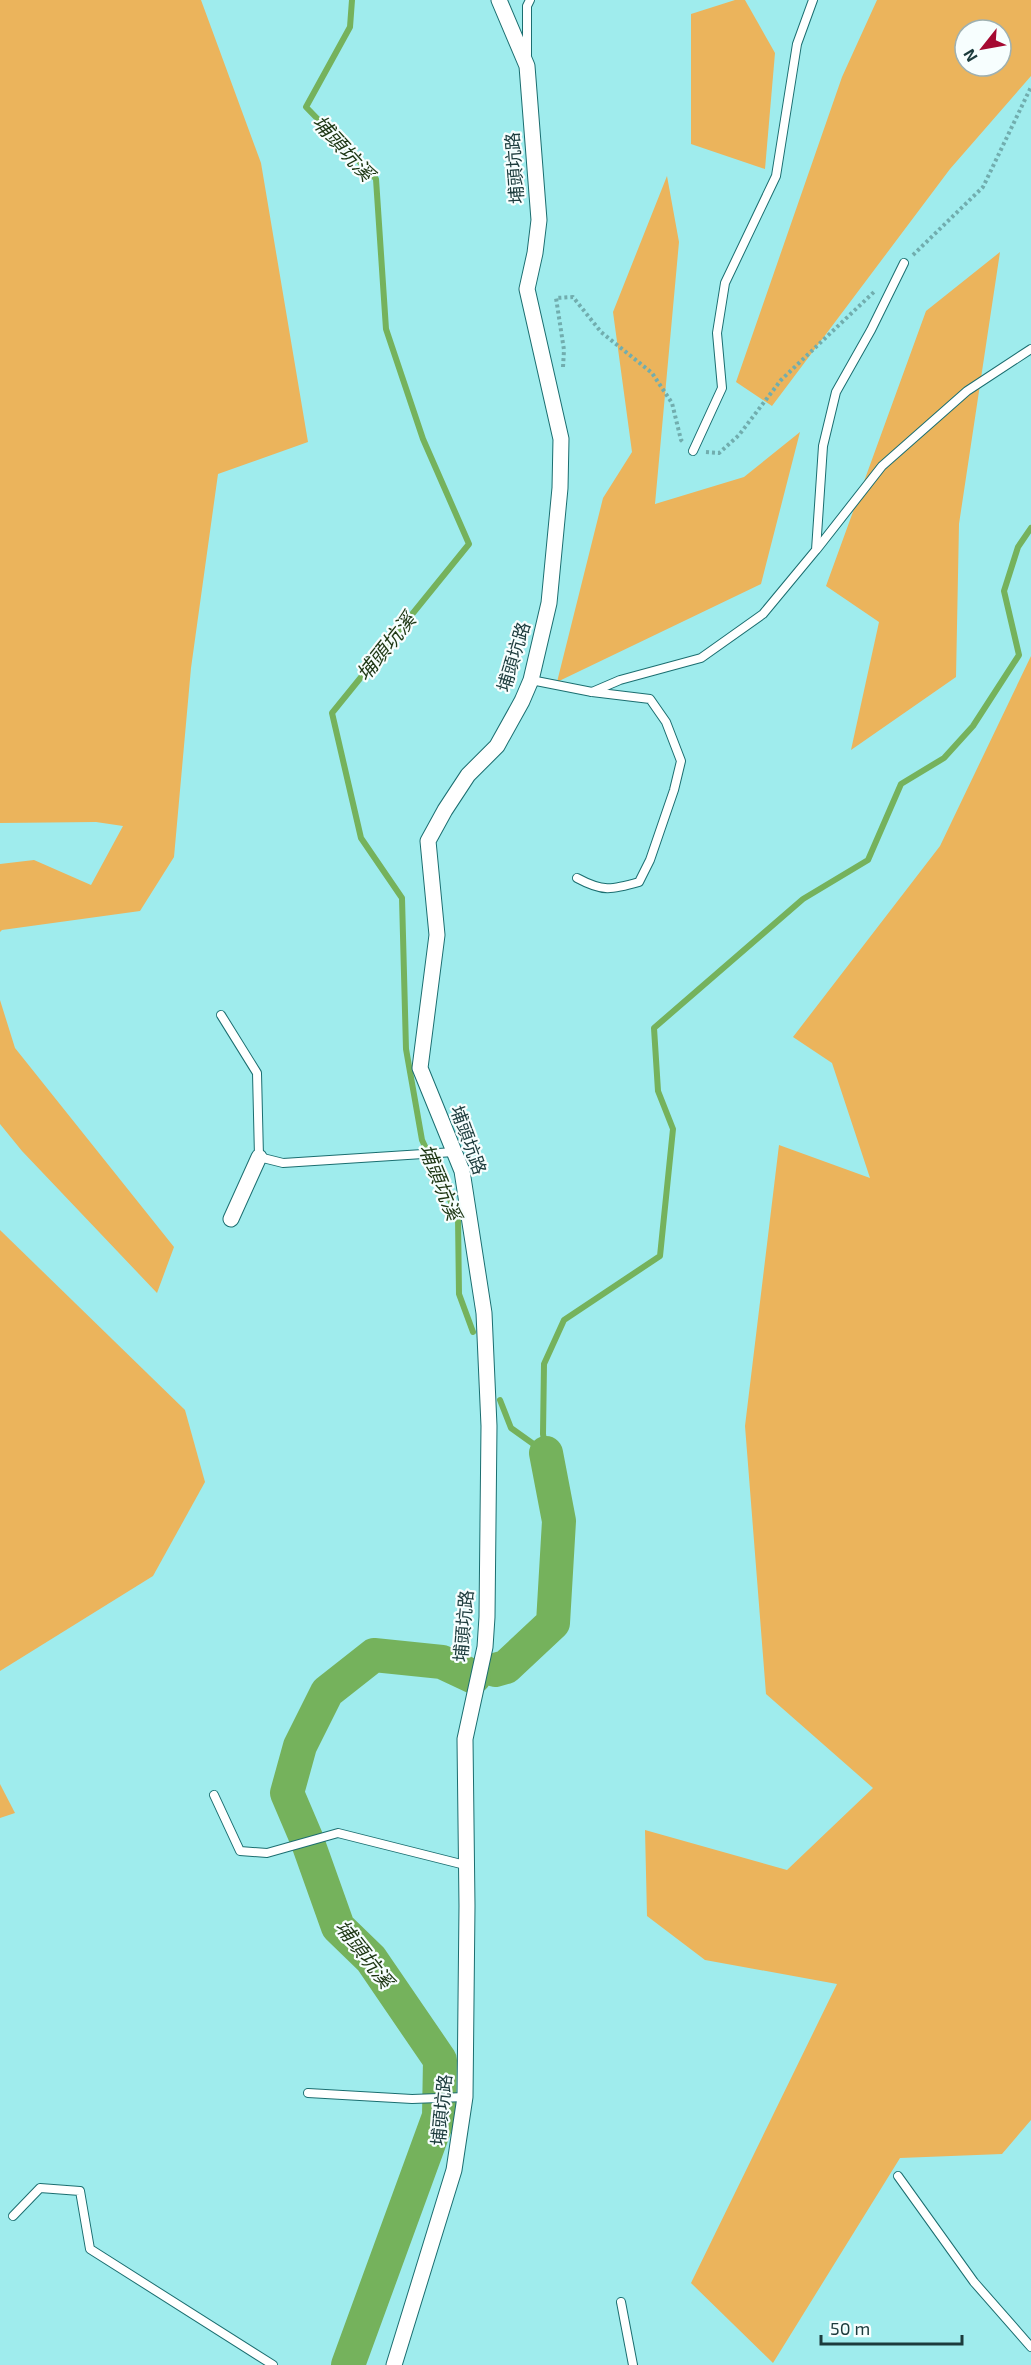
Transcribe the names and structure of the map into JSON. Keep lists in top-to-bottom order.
{
  "streets": {
    "street": ["埔頭坑路"]
  },
  "water": ["埔頭坑溪"],
  "scale_bar": "50 m",
  "north": "bottom left"
}
